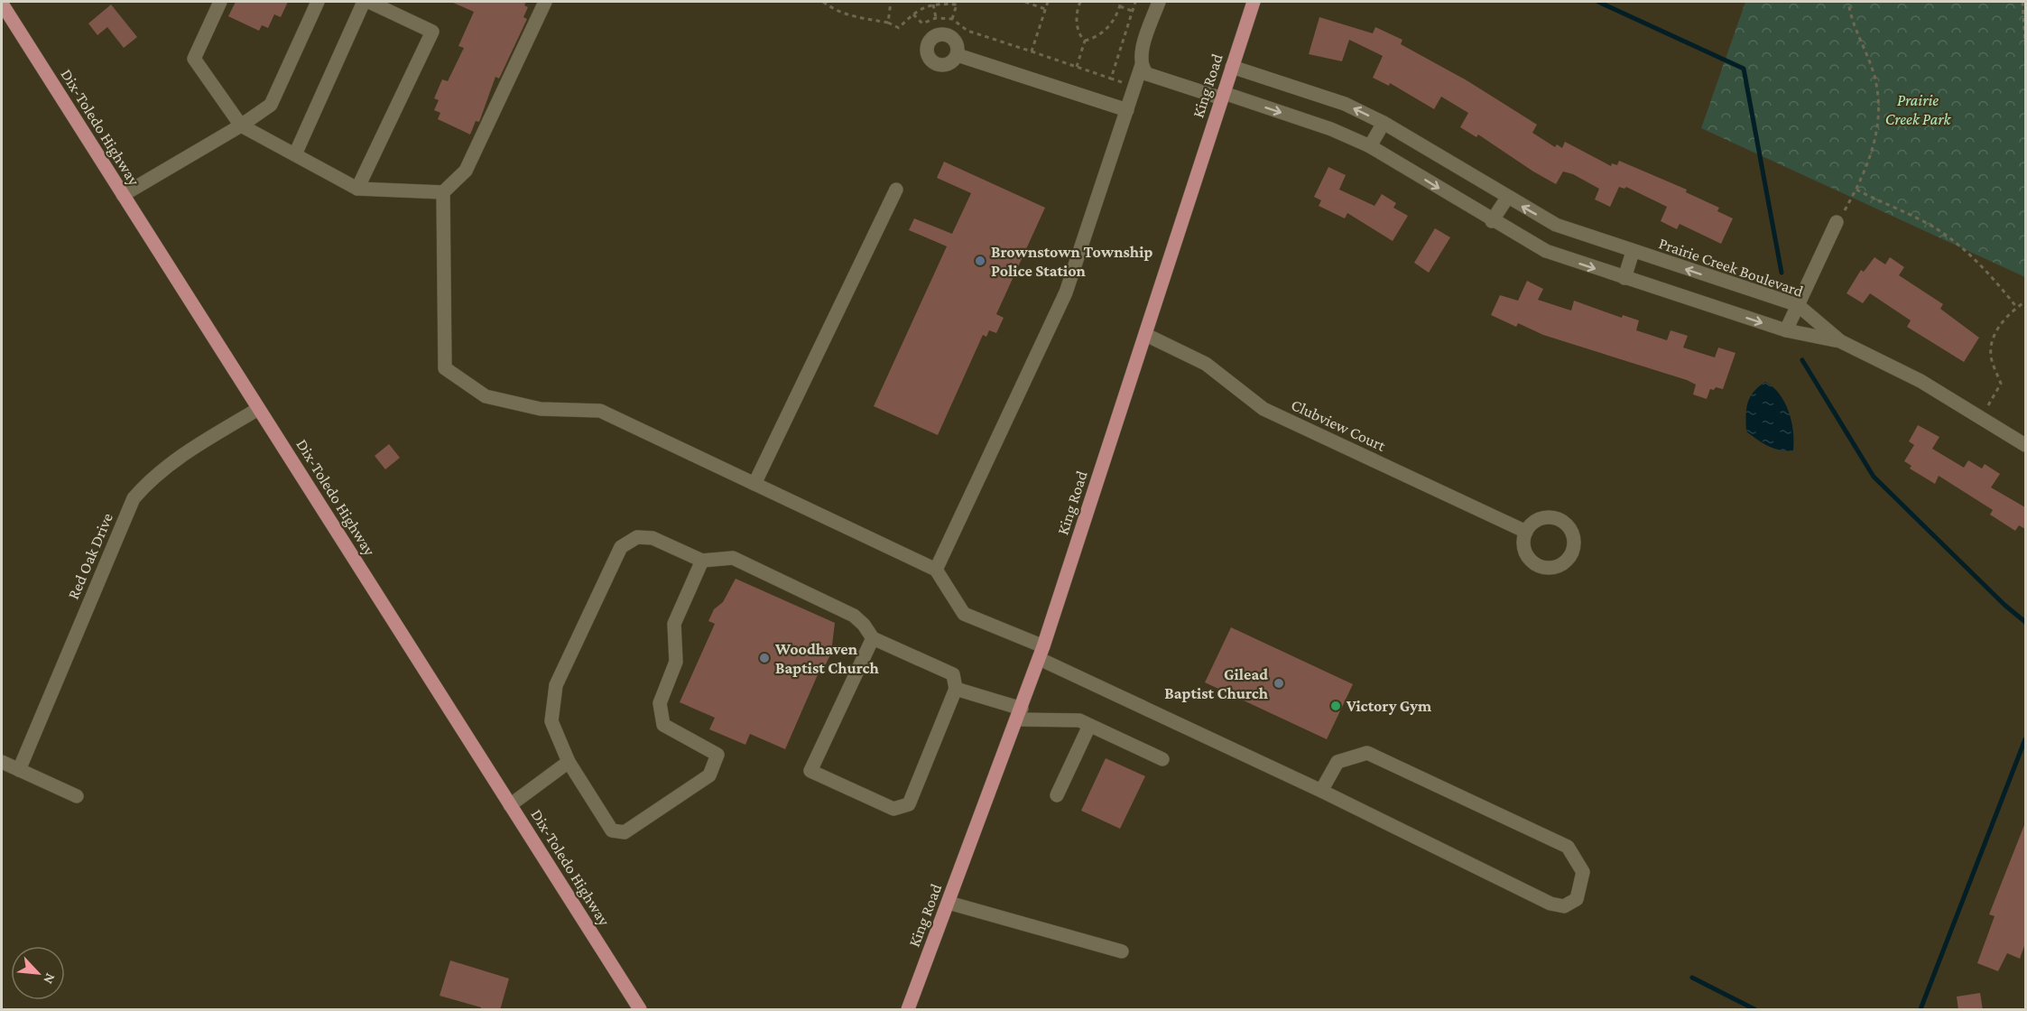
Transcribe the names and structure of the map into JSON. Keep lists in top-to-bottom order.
{
  "streets": {
    "main road": ["King Road", "Dix-Toledo Highway"],
    "street": ["Prairie Creek Boulevard", "Clubview Court", "Red Oak Drive"]
  },
  "crossings": [
    ["King Road", "Prairie Creek Boulevard"],
    ["King Road", "Clubview Court"],
    ["Dix-Toledo Highway", "Red Oak Drive"]
  ],
  "parks": ["Prairie Creek Park"],
  "places": [
    "Brownstown Township Police Station",
    "Woodhaven Baptist Church",
    "Gilead Baptist Church",
    "Victory Gym"
  ],
  "north": "bottom right"
}
